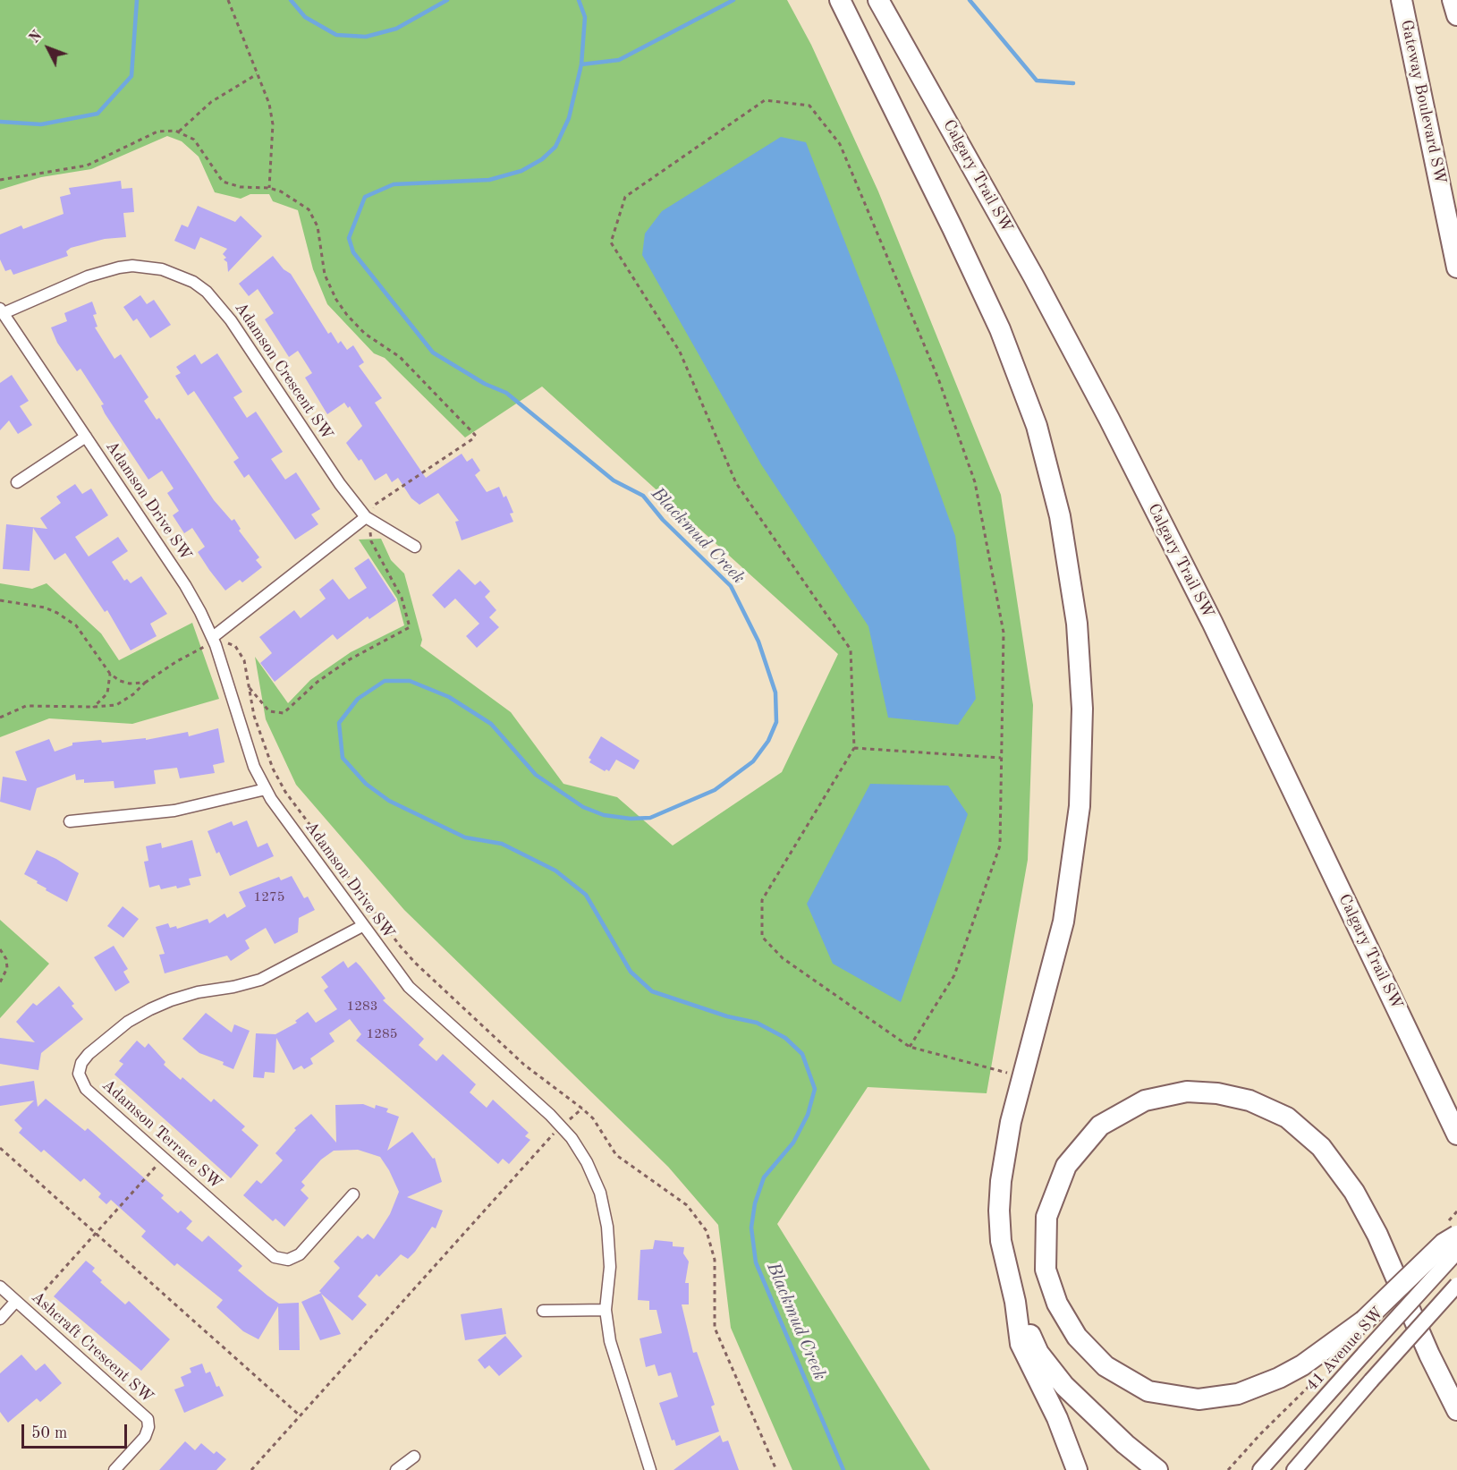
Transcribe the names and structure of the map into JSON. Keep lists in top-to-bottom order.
{
  "streets": {
    "highway": ["Gateway Boulevard SW", "Calgary Trail SW"],
    "main road": ["41 Avenue SW"],
    "street": [
      "Adamson Crescent SW",
      "Adamson Drive SW",
      "Adamson Terrace SW",
      "Ashcraft Crescent SW"
    ]
  },
  "crossings": [
    ["Adamson Crescent SW", "Adamson Drive SW"],
    ["Adamson Drive SW", "Adamson Terrace SW"]
  ],
  "water": ["Blackmud Creek"],
  "house_numbers": ["1275", "1283", "1285"],
  "scale_bar": "50 m",
  "north": "top left"
}
